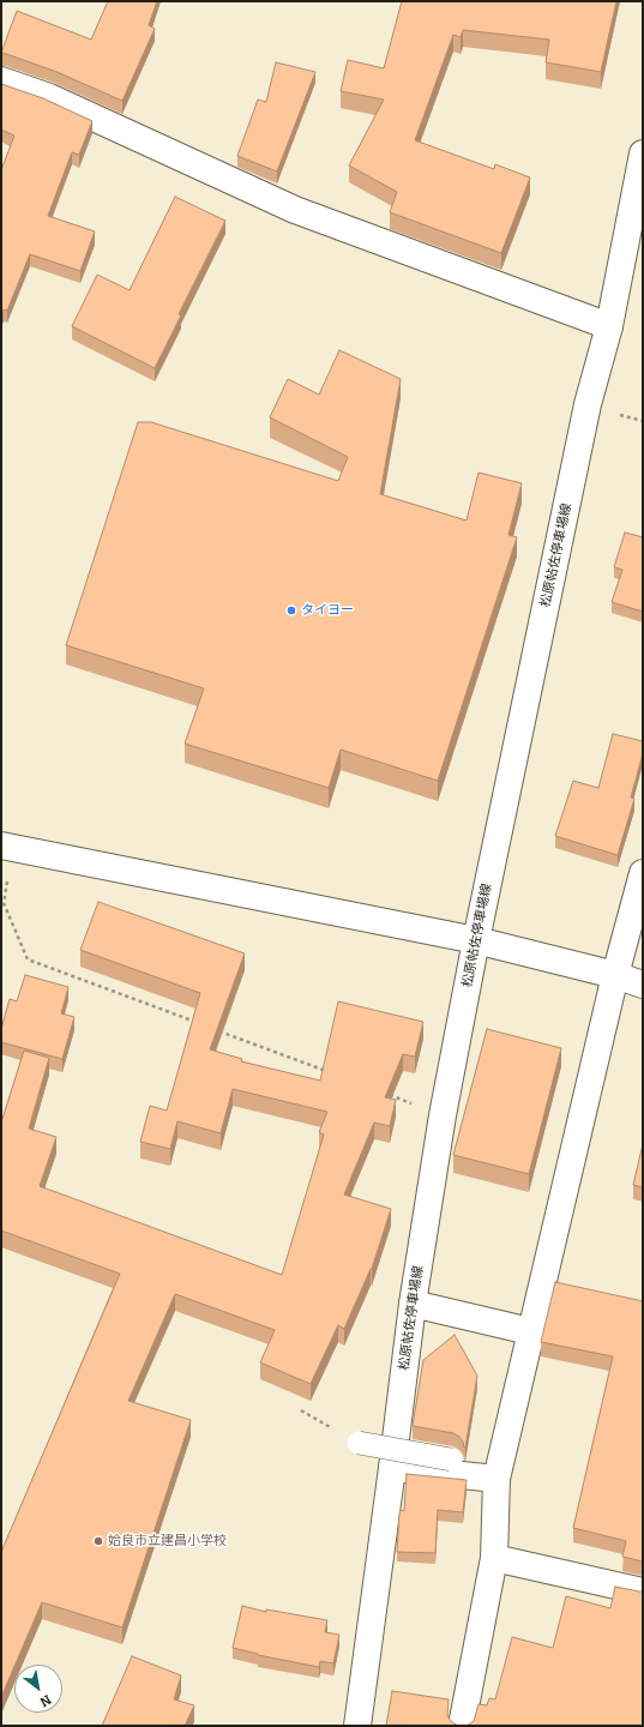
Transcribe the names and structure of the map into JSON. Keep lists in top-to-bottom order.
{
  "streets": {
    "street": ["松原帖佐停車場線"]
  },
  "places": ["タイヨー", "姶良市立建昌小学校"],
  "north": "bottom right"
}
